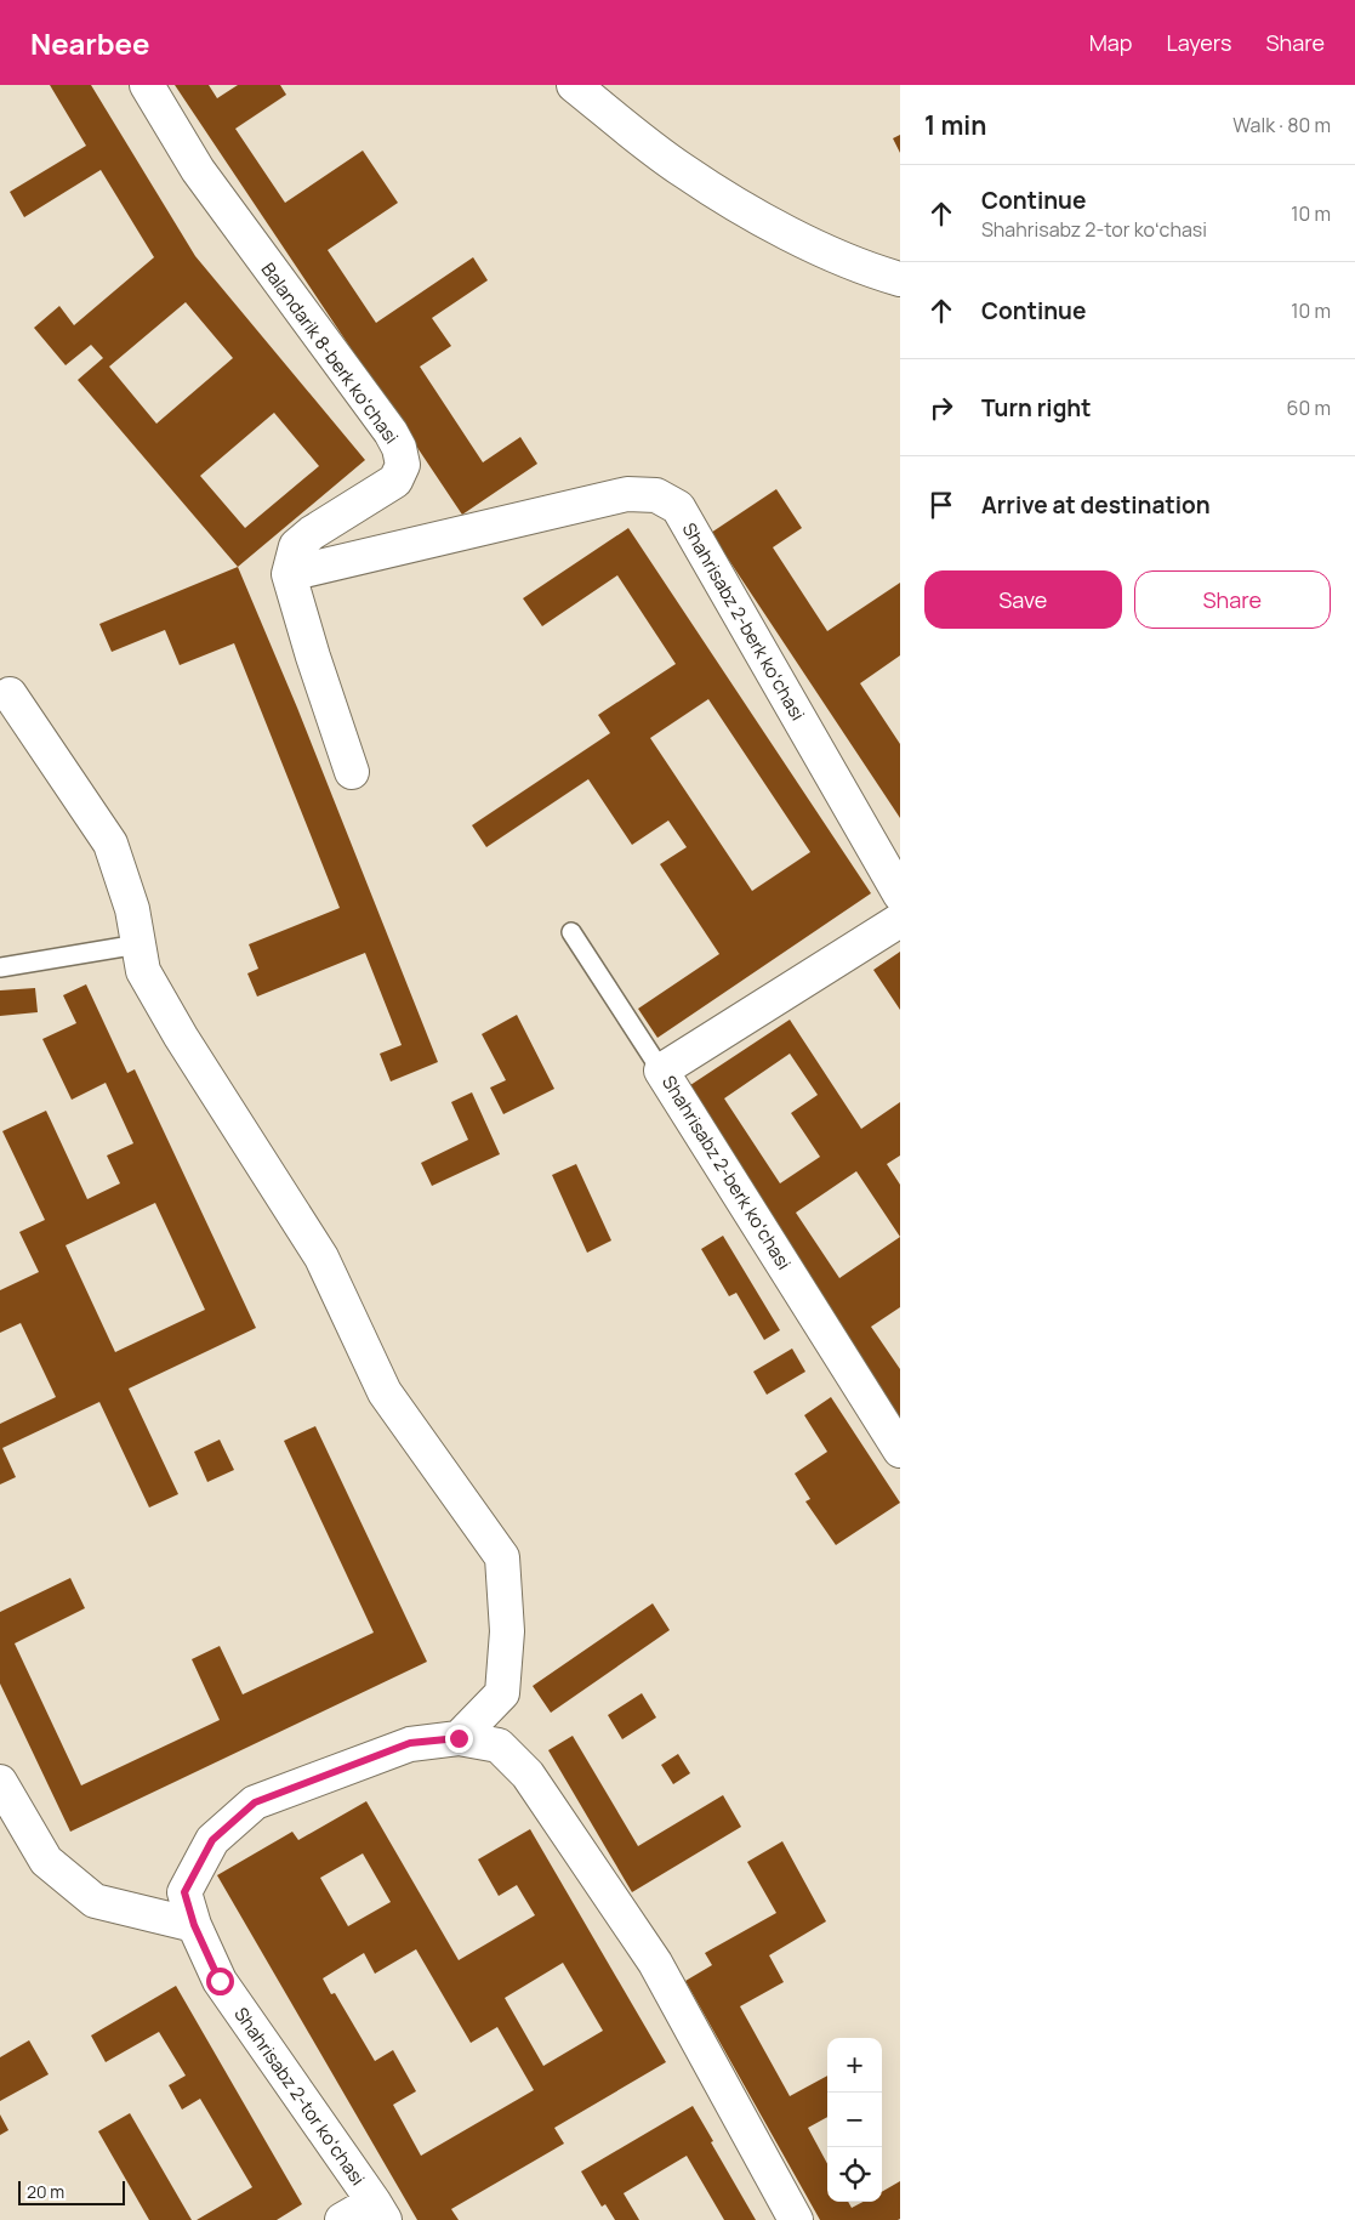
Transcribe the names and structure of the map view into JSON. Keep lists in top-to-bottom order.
{
  "streets": {
    "street": ["Balandarik 8-berk koʻchasi", "Shahrisabz 2-berk koʻchasi", "Shahrisabz 2-tor koʻchasi"]
  },
  "crossings": [
    ["Balandarik 8-berk koʻchasi", "Shahrisabz 2-berk koʻchasi"]
  ],
  "scale_bar": "20 m",
  "page": {
    "header": "Nearbee",
    "nav": ["Map", "Layers", "Share"],
    "heading": ["1 min", "Walk · 80 m"],
    "list": [
      ["Continue", "Shahrisabz 2-tor koʻchasi", "10 m"],
      ["Continue", "10 m"],
      ["Turn right", "60 m"],
      "Arrive at destination"
    ],
    "buttons": ["Save", "Share"],
    "map_buttons": ["+", "−"],
    "scale": "20 m"
  }
}
